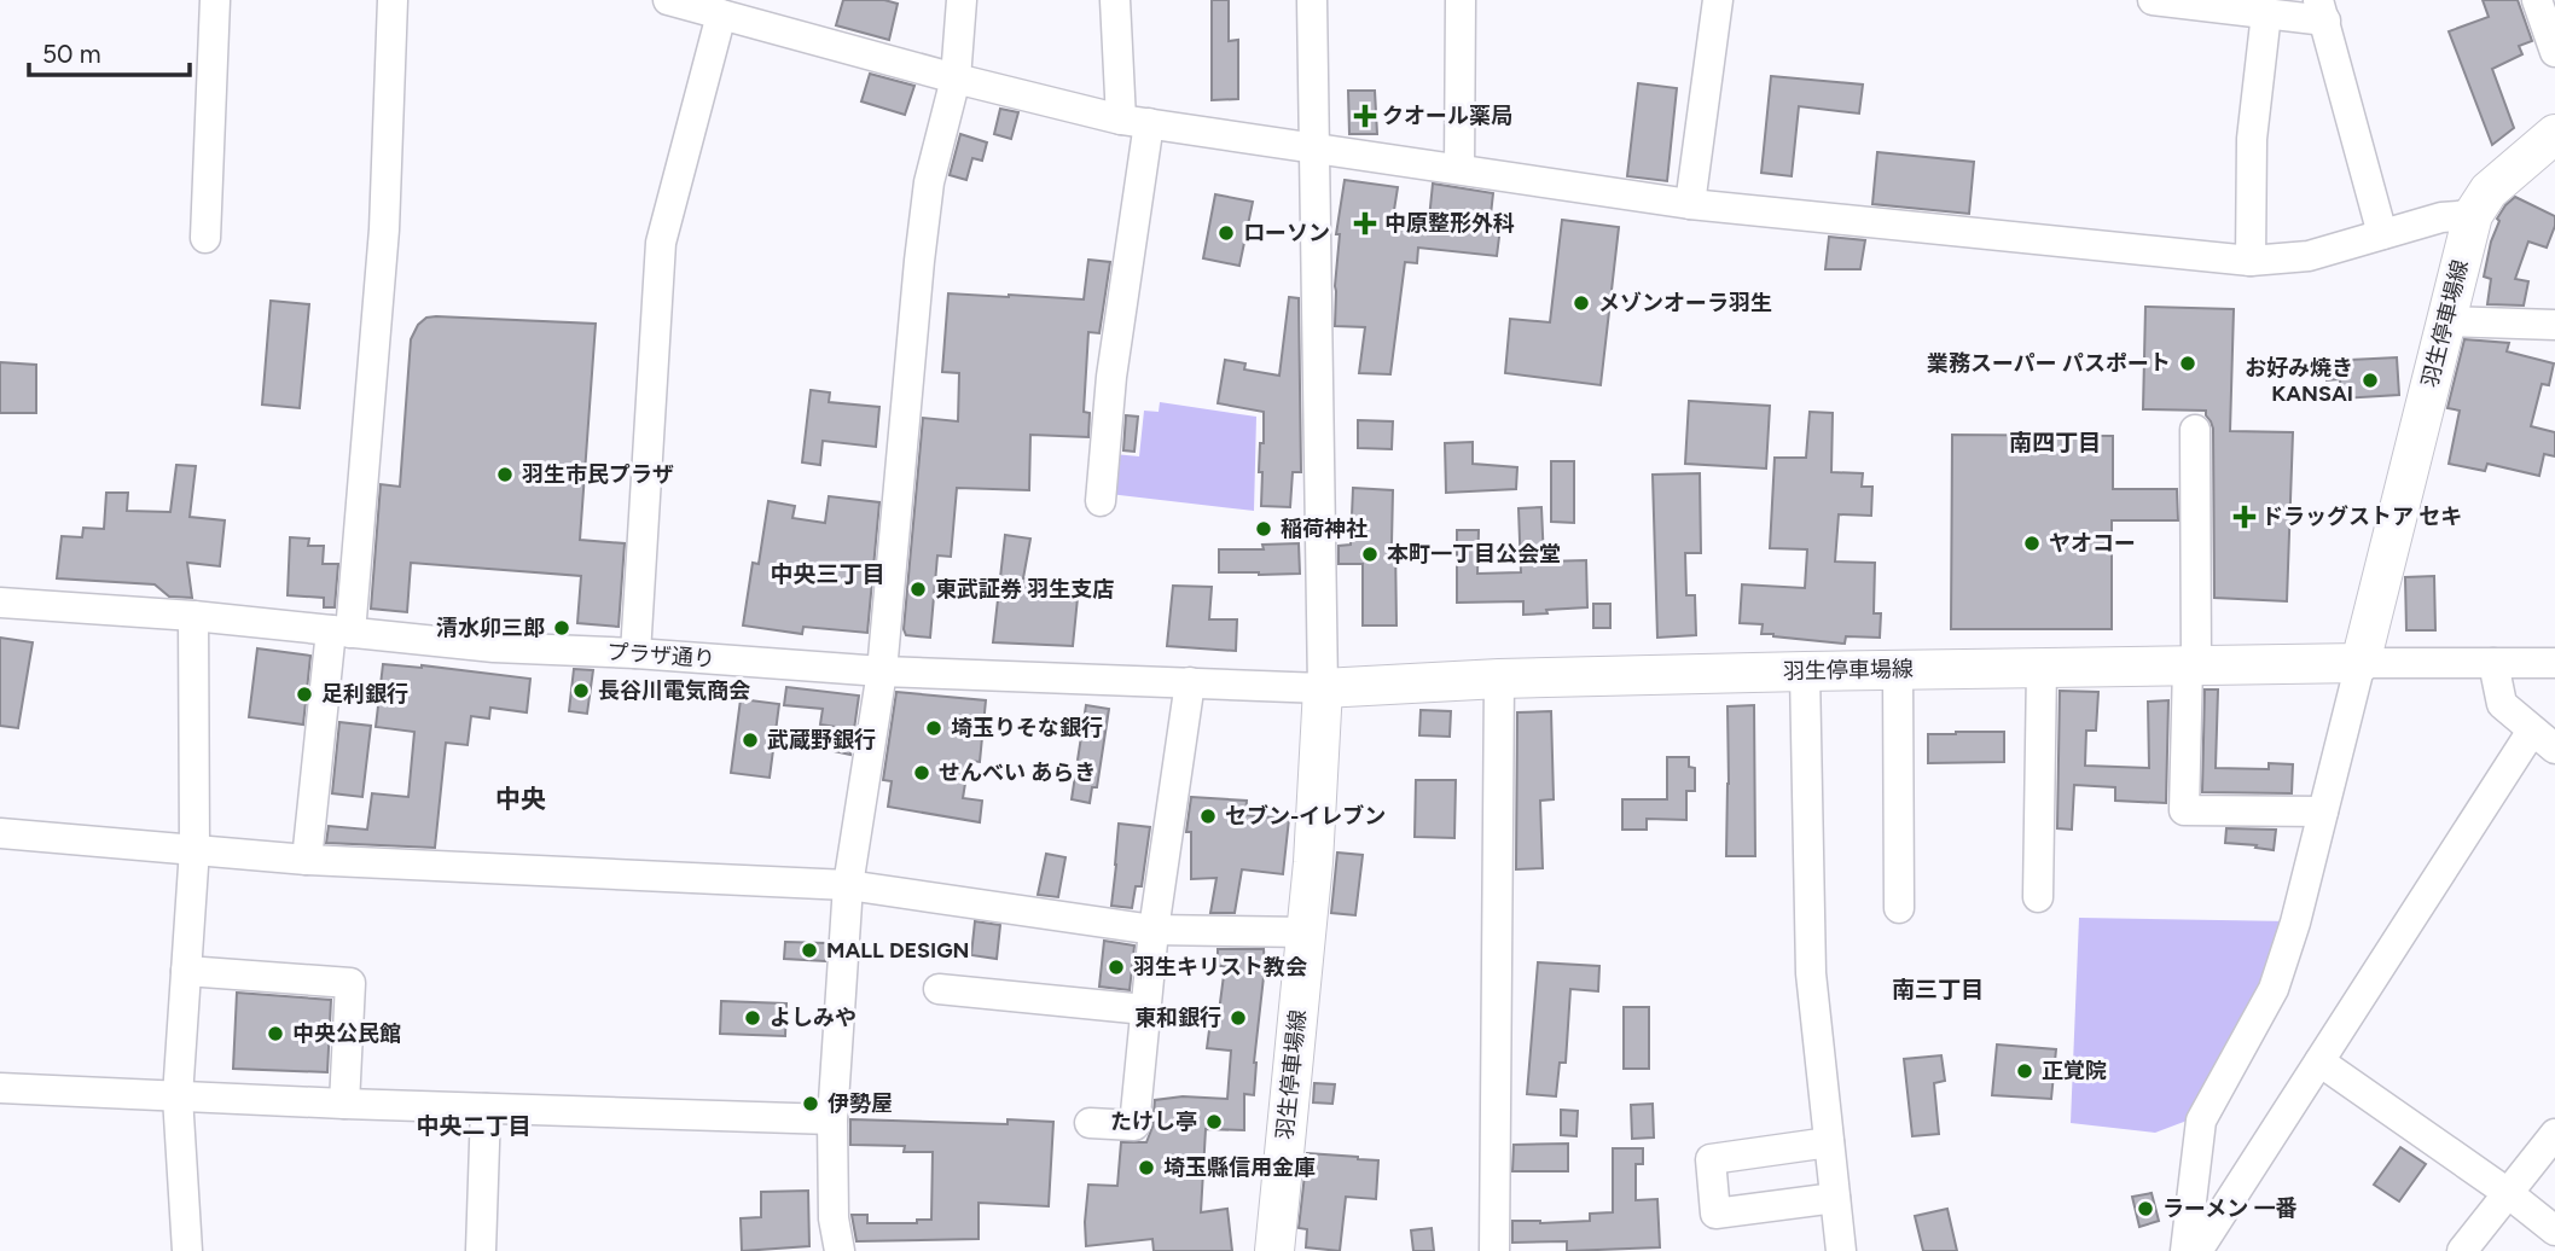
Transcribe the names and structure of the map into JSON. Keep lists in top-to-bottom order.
{
  "streets": {
    "main road": ["羽生停車場線"],
    "street": ["プラザ通り"]
  },
  "crossings": [
    ["羽生停車場線", "プラザ通り"]
  ],
  "districts": [
    "南四丁目",
    "中央三丁目",
    "中央",
    "南三丁目",
    "中央二丁目"
  ],
  "places": {
    "health": ["クオール薬局", "中原整形外科", "ドラッグストア セキ"],
    "other": [
      "ローソン",
      "メゾンオーラ羽生",
      "業務スーパー パスポート",
      "お好み焼き KANSAI",
      "羽生市民プラザ",
      "稲荷神社",
      "ヤオコー",
      "本町一丁目公会堂",
      "東武証券 羽生支店",
      "清水卯三郎",
      "長谷川電気商会",
      "足利銀行",
      "埼玉りそな銀行",
      "武蔵野銀行",
      "せんべい あらき",
      "セブン-イレブン",
      "MALL DESIGN",
      "羽生キリスト教会",
      "よしみや",
      "東和銀行",
      "中央公民館",
      "正覚院",
      "伊勢屋",
      "たけし亭",
      "埼玉縣信用金庫",
      "ラーメン 一番"
    ]
  },
  "scale_bar": "50 m"
}
